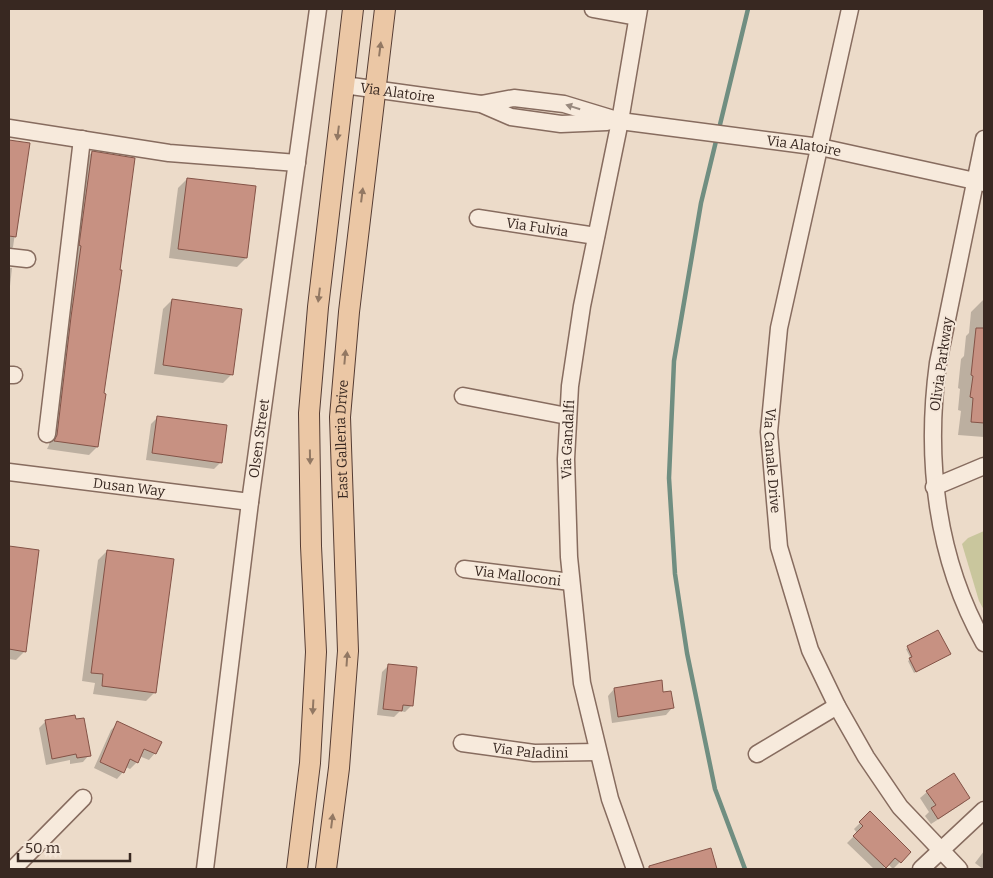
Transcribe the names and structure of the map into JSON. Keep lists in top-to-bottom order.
{
  "streets": {
    "main road": ["East Galleria Drive"],
    "street": [
      "Via Alatoire",
      "Via Fulvia",
      "Olivia Parkway",
      "Olsen Street",
      "Via Gandalfi",
      "Via Canale Drive",
      "Dusan Way",
      "Via Malloconi",
      "Via Paladini"
    ]
  },
  "crossings": [
    ["Via Alatoire", "Olivia Parkway"],
    ["Via Alatoire", "East Galleria Drive"],
    ["Via Alatoire", "Via Gandalfi"],
    ["Via Alatoire", "Via Canale Drive"],
    ["Via Fulvia", "Via Gandalfi"],
    ["Olsen Street", "Dusan Way"],
    ["Via Gandalfi", "Via Malloconi"],
    ["Via Gandalfi", "Via Paladini"]
  ],
  "scale_bar": "50 m"
}
